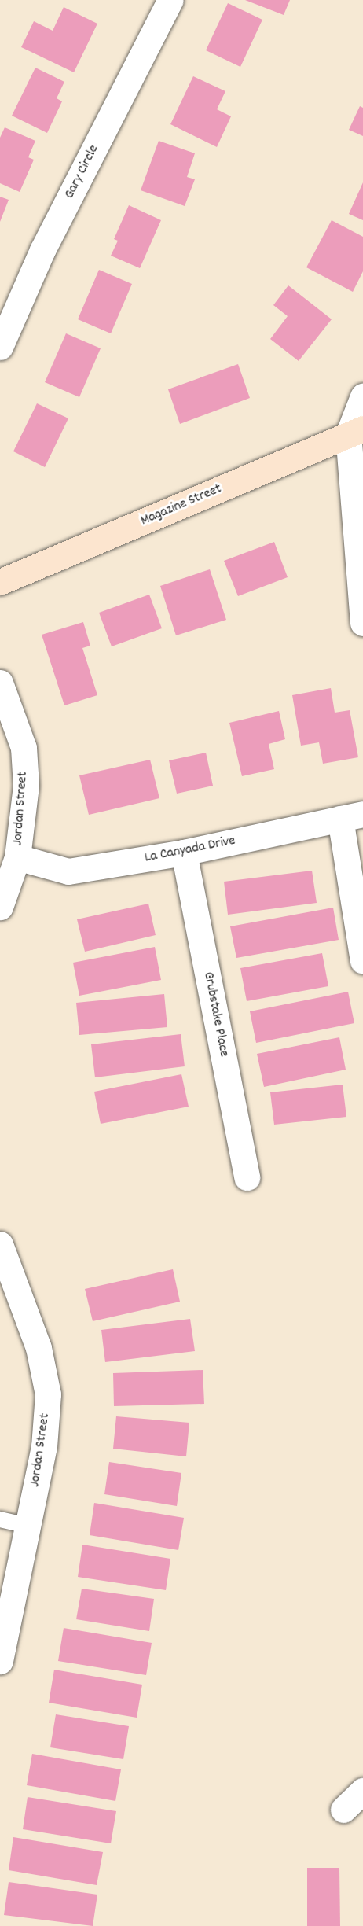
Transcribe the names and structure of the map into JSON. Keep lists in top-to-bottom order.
{
  "streets": {
    "street": [
      "Gary Circle",
      "Magazine Street",
      "Jordan Street",
      "La Canyada Drive",
      "Grubstake Place"
    ]
  },
  "crossings": [
    ["Jordan Street", "La Canyada Drive"],
    ["La Canyada Drive", "Grubstake Place"]
  ]
}
